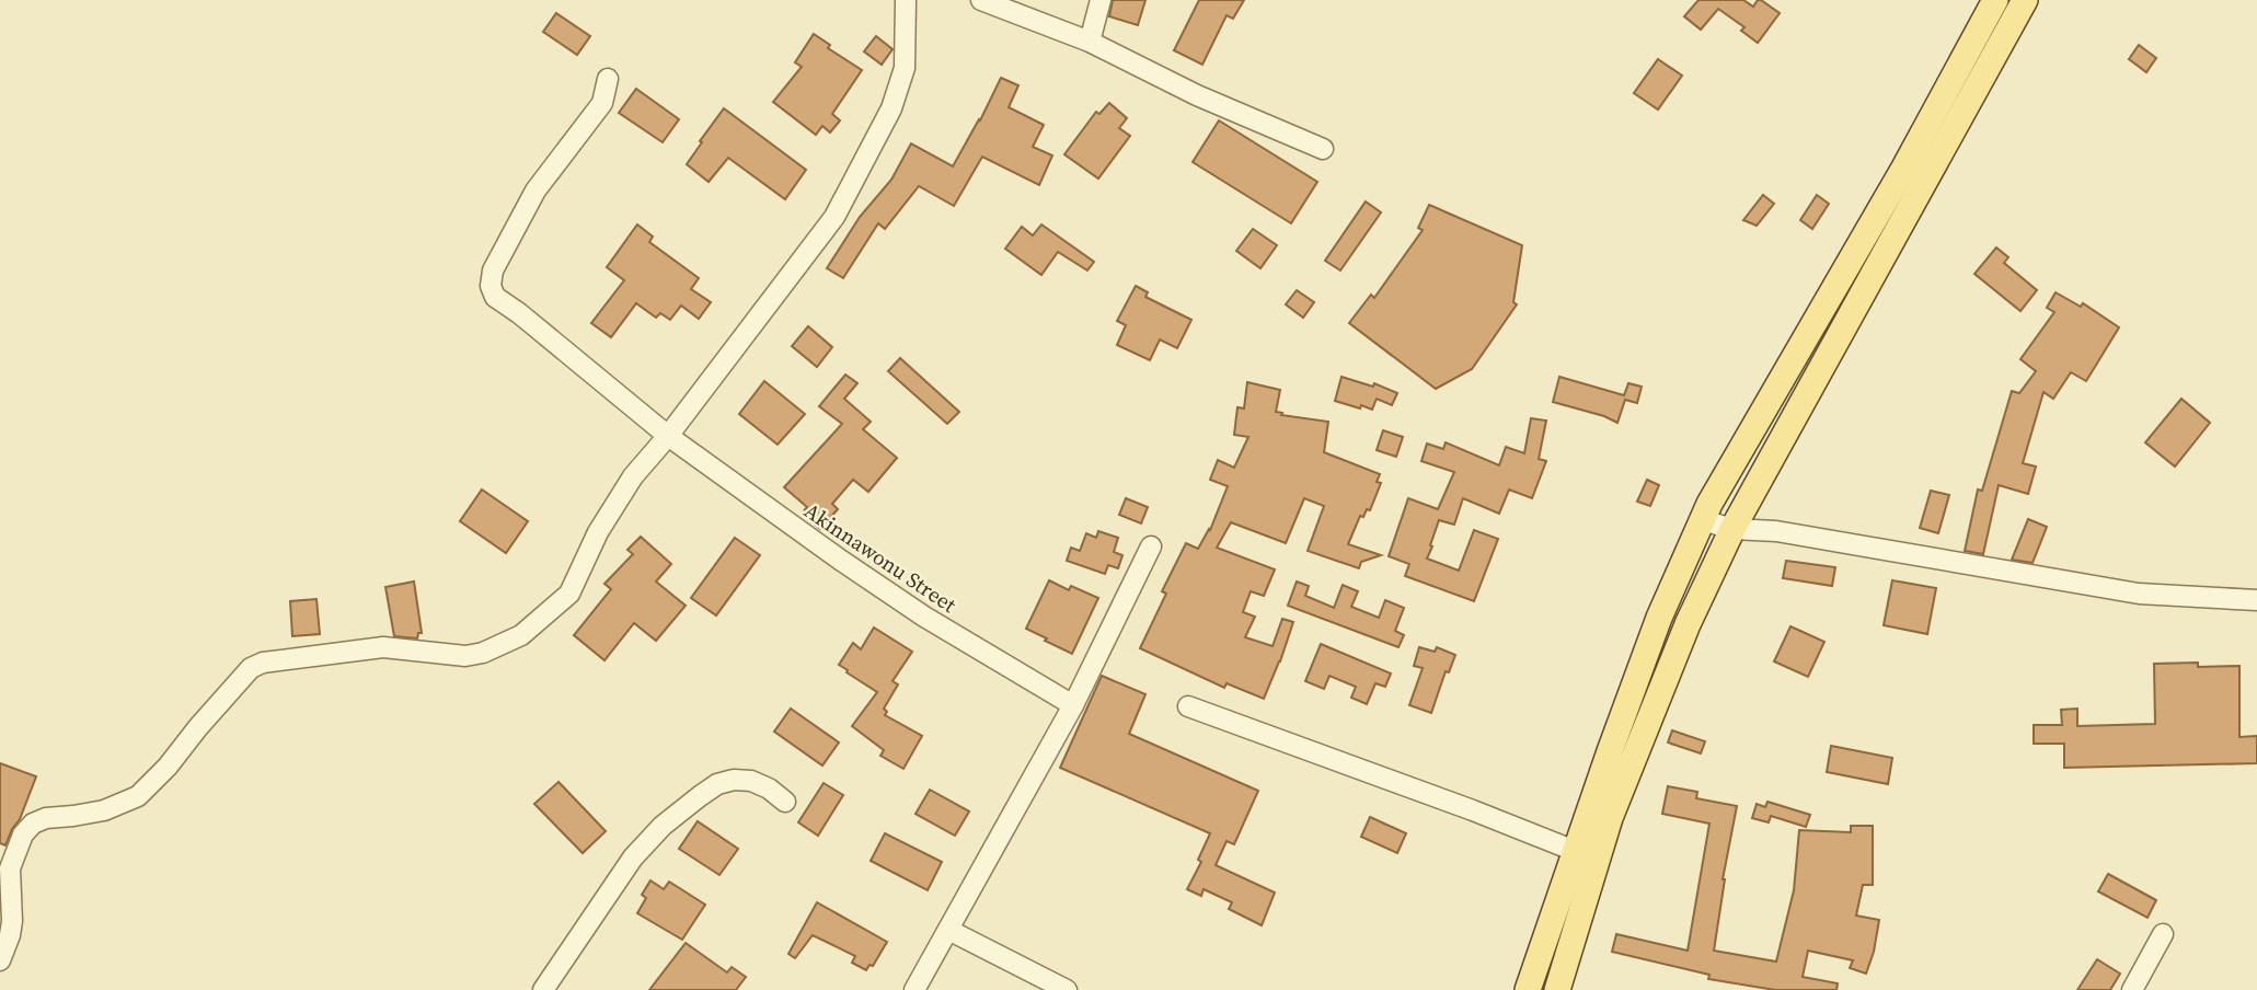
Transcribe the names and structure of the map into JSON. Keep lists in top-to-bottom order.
{
  "streets": {
    "street": ["Akinnawonu Street"]
  }
}
